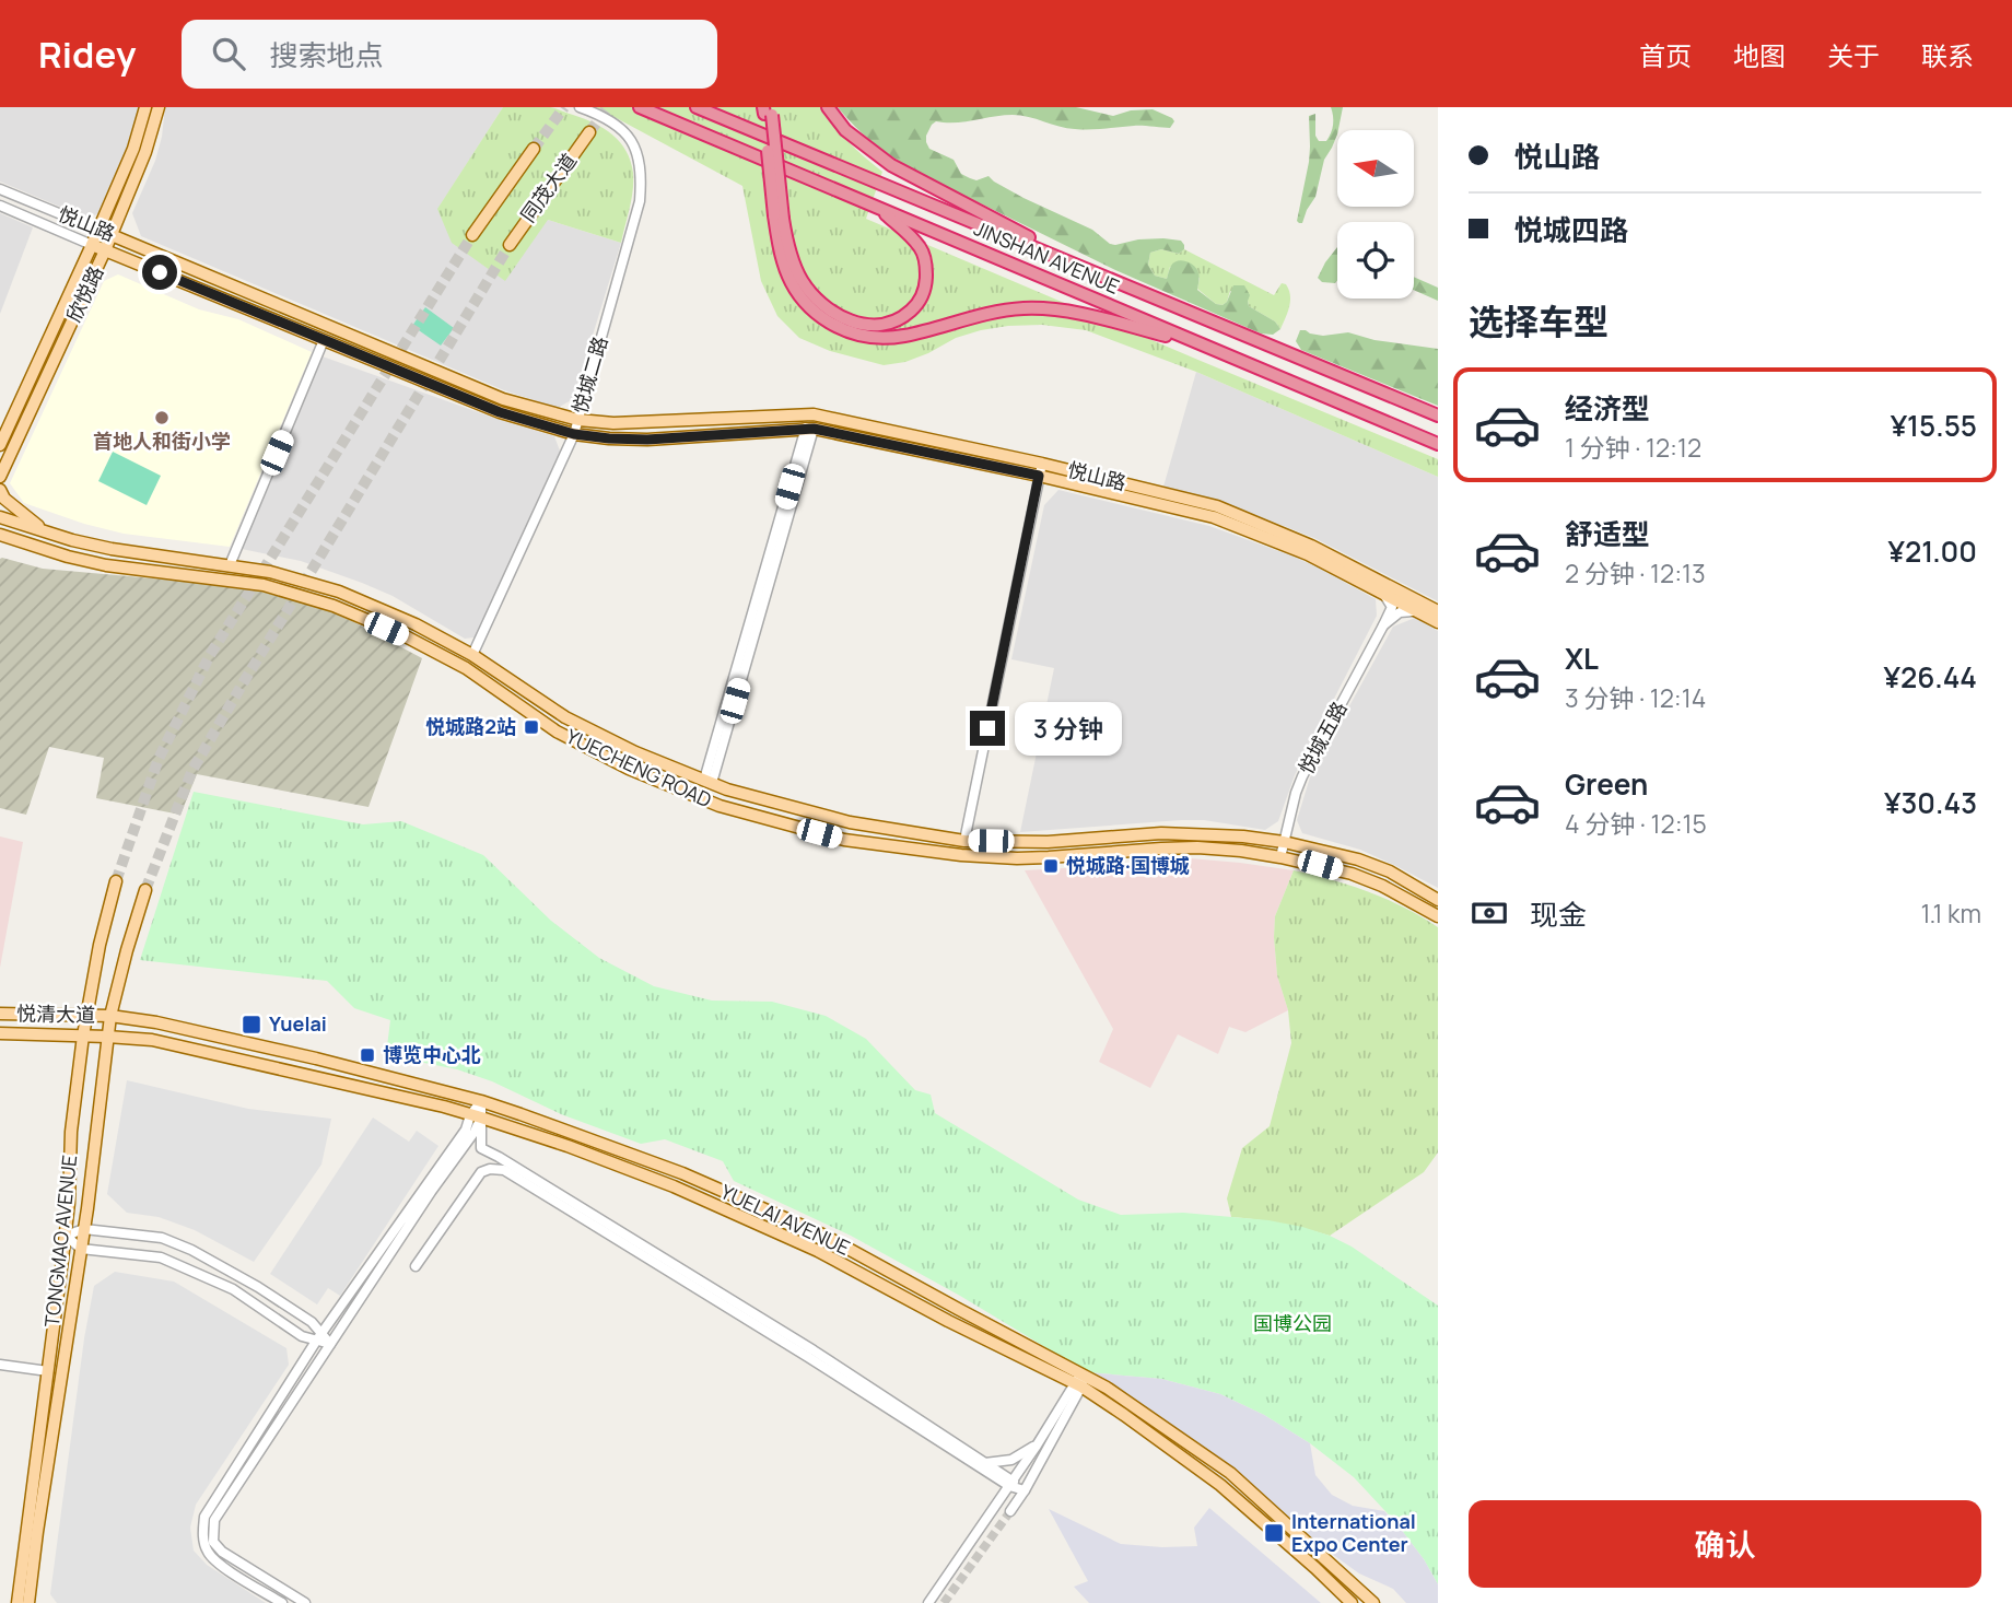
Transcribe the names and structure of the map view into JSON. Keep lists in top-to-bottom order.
{
  "streets": {
    "highway": ["JINSHAN AVENUE"],
    "main road": [
      "同茂大道",
      "悦山路",
      "欣悦路",
      "YUECHENG ROAD",
      "悦清大道",
      "YUELAI AVENUE",
      "TONGMAO AVENUE"
    ],
    "street": ["悦城二路", "悦城五路"]
  },
  "crossings": [
    ["悦山路", "欣悦路"],
    ["悦山路", "悦城二路"],
    ["悦城二路", "YUECHENG ROAD"],
    ["悦城五路", "YUECHENG ROAD"],
    ["悦清大道", "YUELAI AVENUE"],
    ["悦清大道", "TONGMAO AVENUE"],
    ["YUELAI AVENUE", "TONGMAO AVENUE"]
  ],
  "parks": ["国博公园"],
  "places": {
    "other": ["首地人和街小学"],
    "transit": [
      "悦城路2站",
      "悦城路·国博城",
      "Yuelai",
      "博览中心北",
      "International Expo Center"
    ]
  },
  "north": "left",
  "page": {
    "header": "Ridey",
    "search": "搜索地点",
    "nav": [
      "首页",
      "地图",
      "关于",
      "联系"
    ],
    "banner": ["悦山路", "悦城四路"],
    "heading": "选择车型",
    "list": [
      {
        "name": "经济型",
        "note": "1 分钟 · 12:12",
        "value": "¥15.55"
      },
      {
        "name": "舒适型",
        "note": "2 分钟 · 12:13",
        "value": "¥21.00"
      },
      {
        "name": "XL",
        "note": "3 分钟 · 12:14",
        "value": "¥26.44"
      },
      {
        "name": "Green",
        "note": "4 分钟 · 12:15",
        "value": "¥30.43"
      }
    ],
    "bubble": "3 分钟",
    "pay": ["现金", "1.1 km"],
    "buttons": "确认"
  }
}
